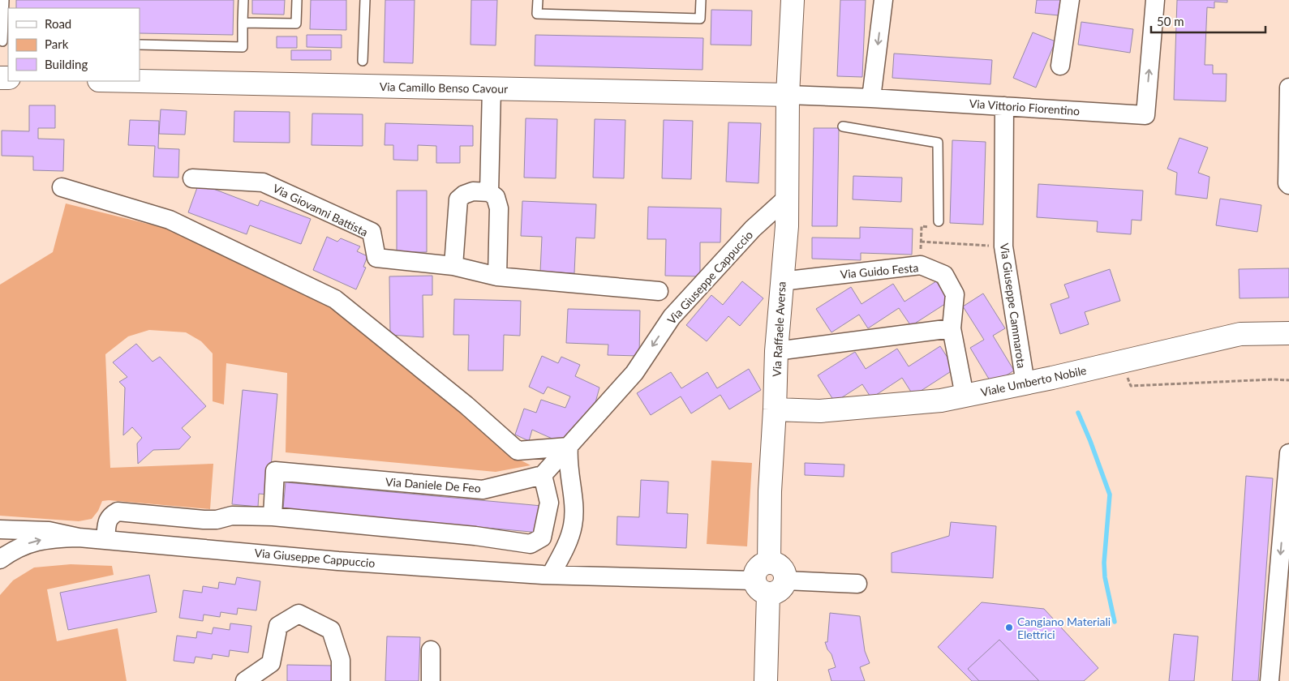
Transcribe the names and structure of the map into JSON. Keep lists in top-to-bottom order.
{
  "streets": {
    "main road": ["Via Camillo Benso Cavour", "Via Raffaele Aversa", "Viale Umberto Nobile"],
    "street": [
      "Via Vittorio Fiorentino",
      "Via Giovanni Battista",
      "Via Guido Festa",
      "Via Giuseppe Cappuccio",
      "Via Giuseppe Cammarota",
      "Via Daniele De Feo"
    ]
  },
  "crossings": [
    ["Via Camillo Benso Cavour", "Via Vittorio Fiorentino"],
    ["Via Camillo Benso Cavour", "Via Raffaele Aversa"],
    ["Via Vittorio Fiorentino", "Via Giuseppe Cammarota"],
    ["Via Vittorio Fiorentino", "Via Raffaele Aversa"],
    ["Via Guido Festa", "Via Raffaele Aversa"],
    ["Via Guido Festa", "Viale Umberto Nobile"],
    ["Via Giuseppe Cappuccio", "Via Raffaele Aversa"],
    ["Via Giuseppe Cappuccio", "Via Daniele De Feo"],
    ["Via Giuseppe Cammarota", "Viale Umberto Nobile"],
    ["Via Raffaele Aversa", "Viale Umberto Nobile"]
  ],
  "places": ["Cangiano Materiali Elettrici"],
  "legend": ["Road", "Park", "Building"],
  "scale_bar": "50 m"
}
